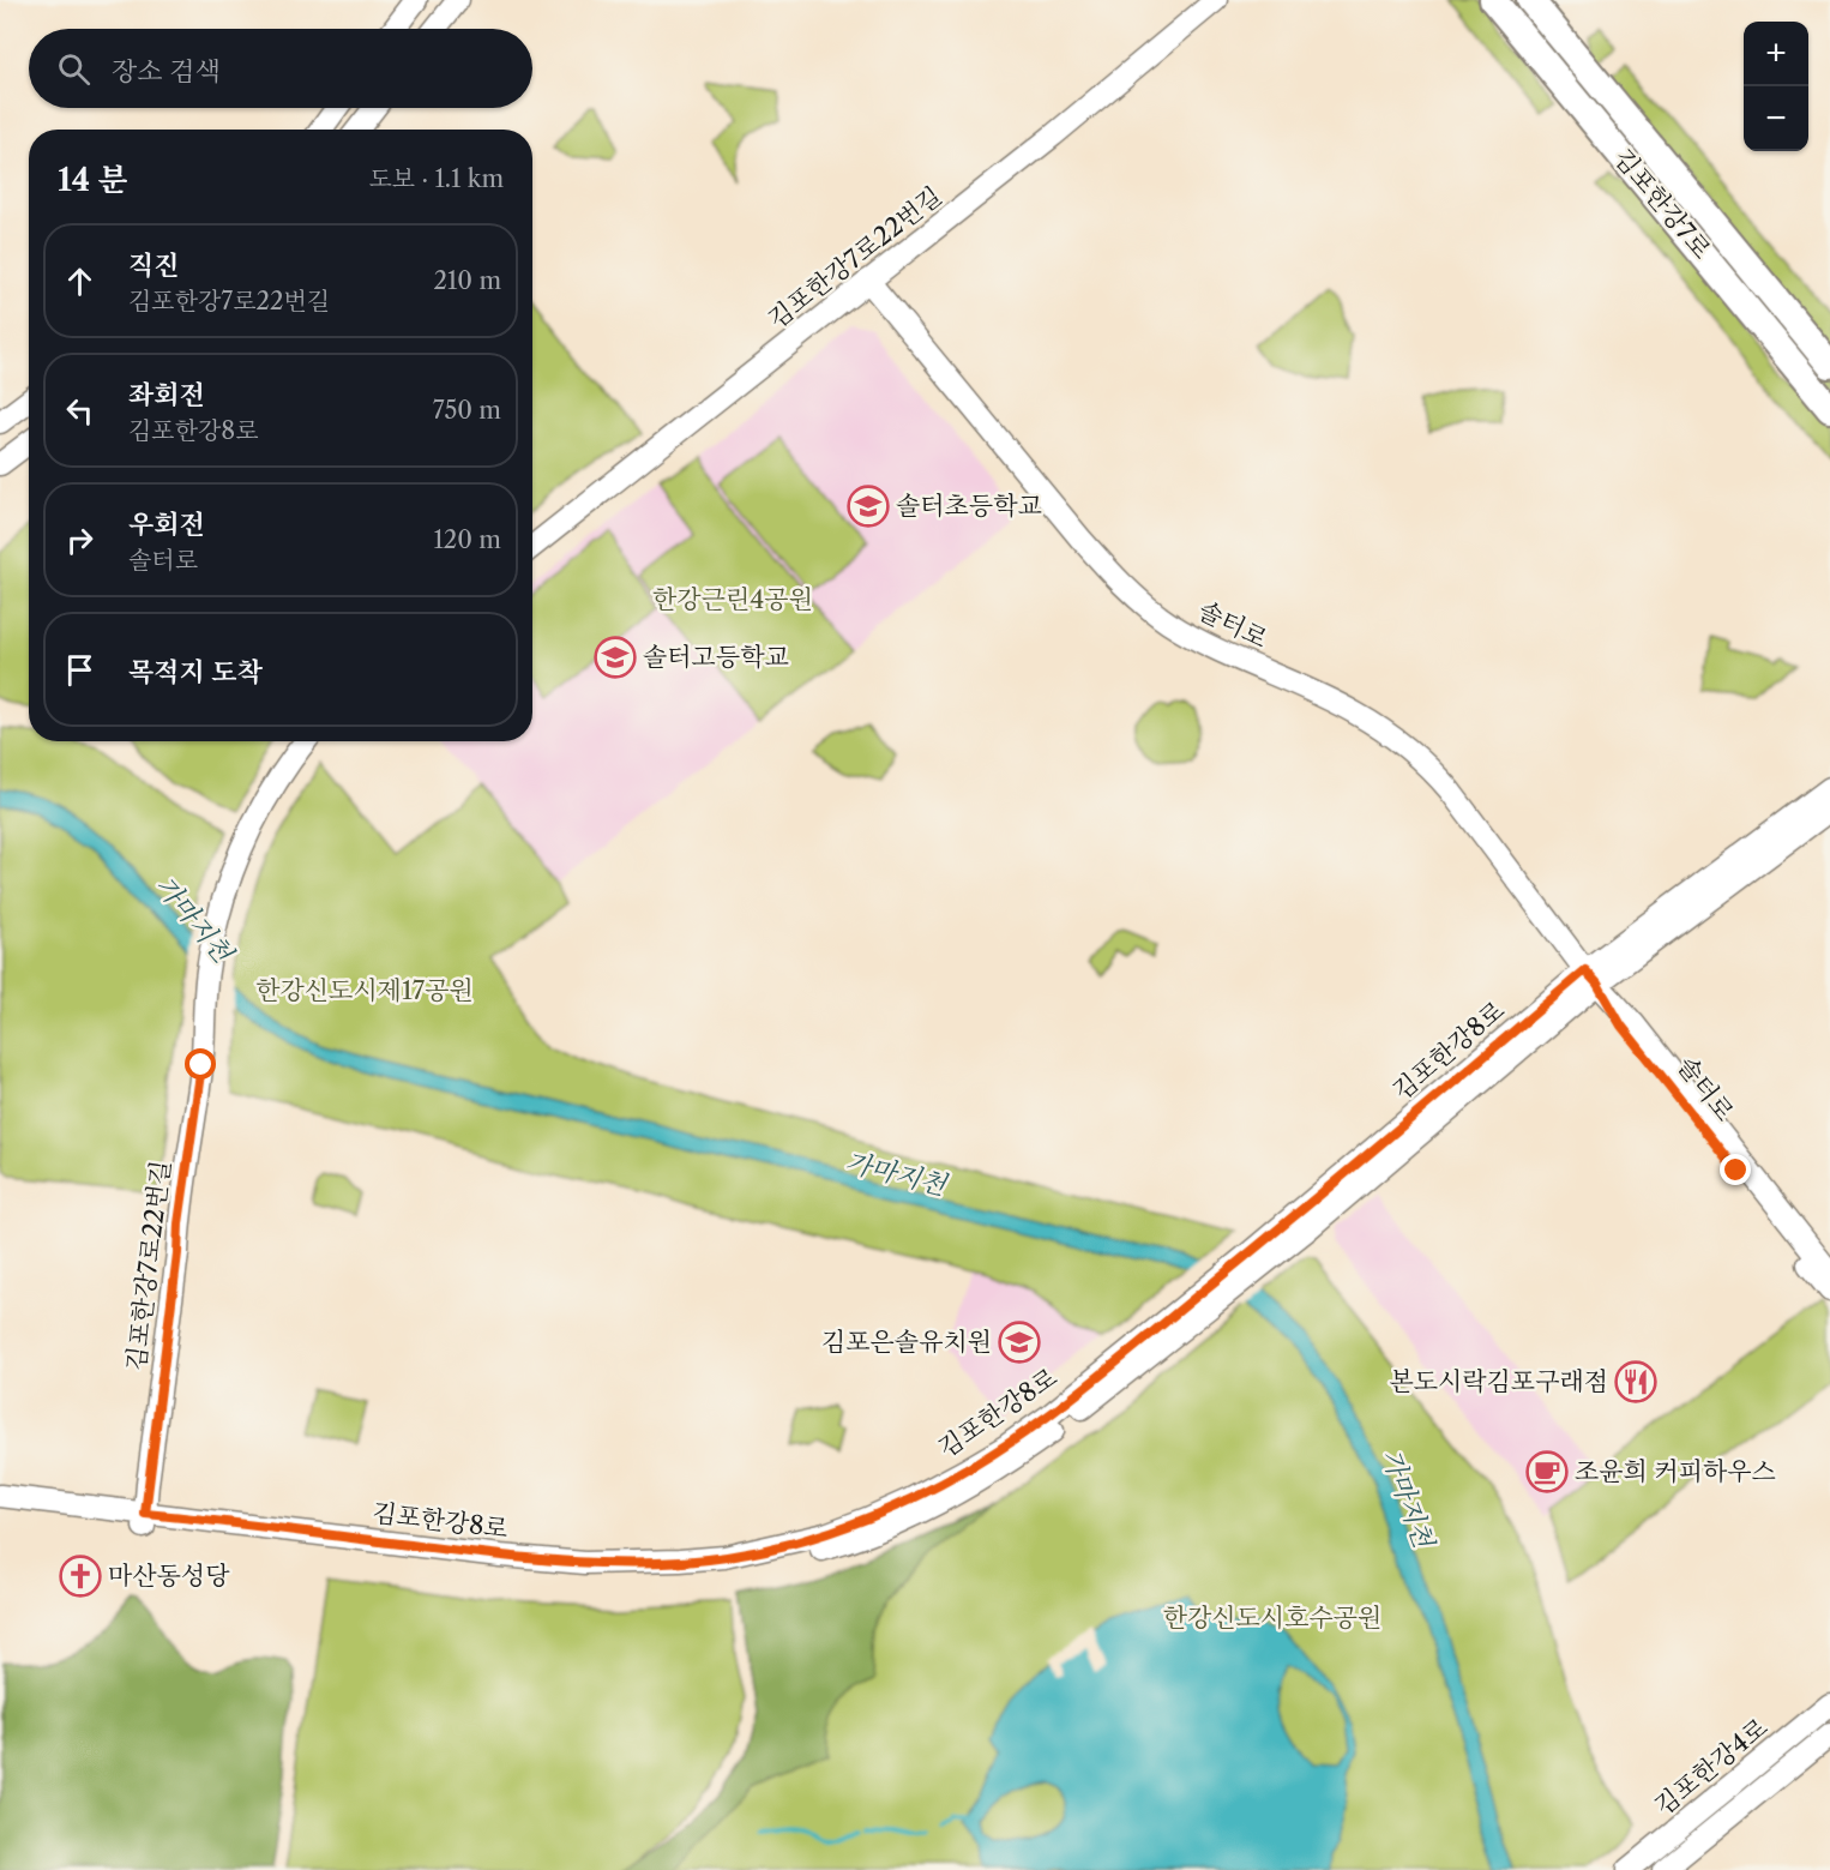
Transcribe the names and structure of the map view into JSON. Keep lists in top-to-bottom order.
{
  "streets": {
    "main road": ["김포한강7로"],
    "street": [
      "김포한강7로22번길",
      "솔터로",
      "김포한강8로",
      "김포한강4로"
    ]
  },
  "crossings": [
    ["김포한강7로22번길", "솔터로"],
    ["김포한강7로22번길", "김포한강8로"],
    ["솔터로", "김포한강8로"]
  ],
  "water": ["가마지천"],
  "parks": ["한강근린4공원", "한강신도시제17공원", "한강신도시호수공원"],
  "places": {
    "school or university": ["솔터초등학교", "솔터고등학교", "김포은솔유치원"],
    "restaurant": ["본도시락김포구래점"],
    "cafe": ["조윤희 커피하우스"],
    "church": ["마산동성당"]
  },
  "page": {
    "map_buttons": ["+", "−"],
    "search": "장소 검색",
    "heading": ["14 분", "도보 · 1.1 km"],
    "list": [
      ["직진", "김포한강7로22번길", "210 m"],
      ["좌회전", "김포한강8로", "750 m"],
      ["우회전", "솔터로", "120 m"],
      "목적지 도착"
    ]
  }
}
